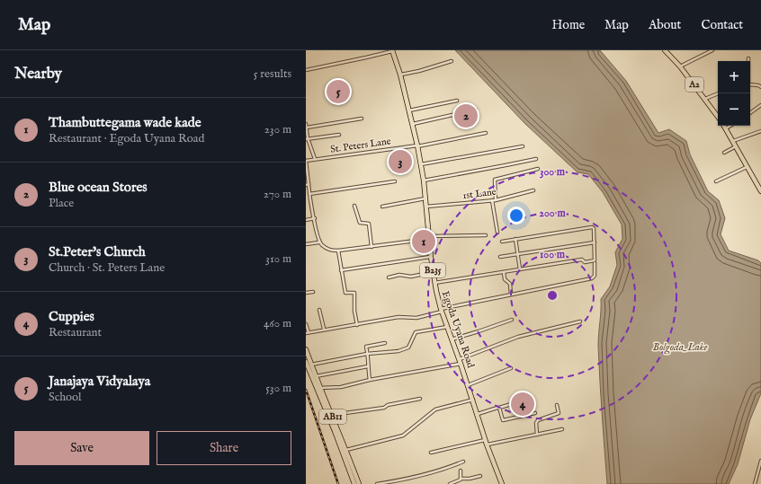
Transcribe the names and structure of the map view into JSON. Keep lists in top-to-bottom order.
{
  "streets": {
    "main road": [
      "A2",
      "B235",
      "Egoda Uyana Road",
      "AB11"
    ],
    "street": ["St. Peters Lane", "1st Lane"]
  },
  "crossings": [
    ["St. Peters Lane", "Egoda Uyana Road"],
    ["1st Lane", "Egoda Uyana Road"]
  ],
  "water": ["Bolgoda_Lake"],
  "page": {
    "header": "Map",
    "nav": [
      "Home",
      "Map",
      "About",
      "Contact"
    ],
    "heading": ["Nearby", "5 results"],
    "map_buttons": ["+", "−"],
    "pins": [
      "5",
      "2",
      "3",
      "1",
      "4"
    ],
    "list": [
      {
        "mark": "1",
        "name": "Thambuttegama wade kade",
        "note": "Restaurant · Egoda Uyana Road",
        "value": "230 m"
      },
      {
        "mark": "2",
        "name": "Blue ocean Stores",
        "note": "Place",
        "value": "270 m"
      },
      {
        "mark": "3",
        "name": "St.Peter's Church",
        "note": "Church · St. Peters Lane",
        "value": "310 m"
      },
      {
        "mark": "4",
        "name": "Cuppies",
        "note": "Restaurant",
        "value": "460 m"
      },
      {
        "mark": "5",
        "name": "Janajaya Vidyalaya",
        "note": "School",
        "value": "530 m"
      }
    ],
    "buttons": ["Save", "Share"]
  },
  "rings": ["300 m", "200 m", "100 m"]
}
